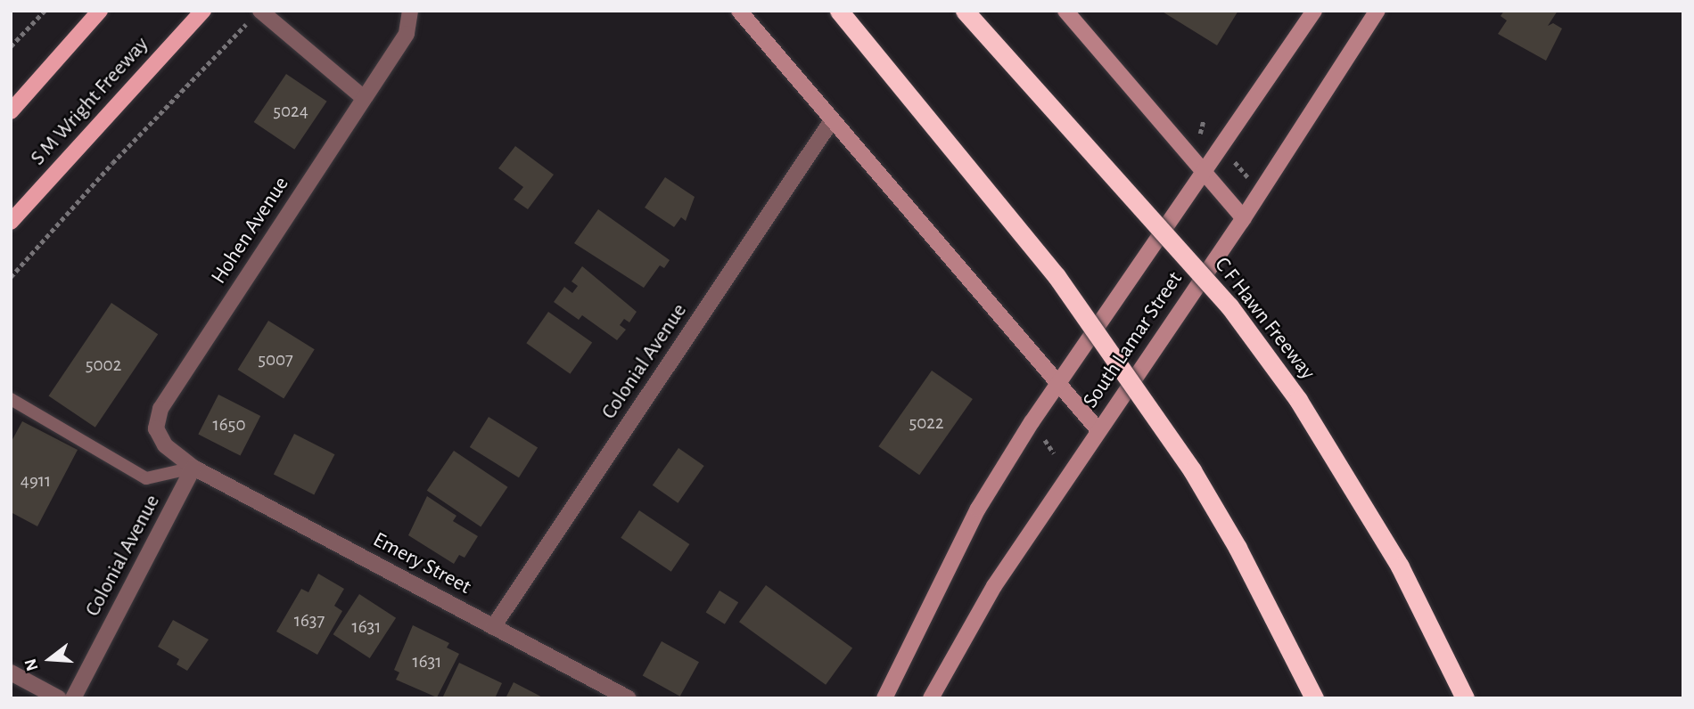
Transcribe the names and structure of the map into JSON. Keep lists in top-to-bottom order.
{
  "streets": {
    "highway": ["C F Hawn Freeway"],
    "main road": ["S M Wright Freeway", "South Lamar Street"],
    "street": ["Hohen Avenue", "Colonial Avenue", "Emery Street"]
  },
  "crossings": [
    ["Hohen Avenue", "Colonial Avenue"],
    ["Hohen Avenue", "Emery Street"],
    ["Colonial Avenue", "Emery Street"]
  ],
  "house_numbers": [
    "5024",
    "5007",
    "5002",
    "5022",
    "1650",
    "4911",
    "1637",
    "1631",
    "1631"
  ],
  "north": "left"
}
